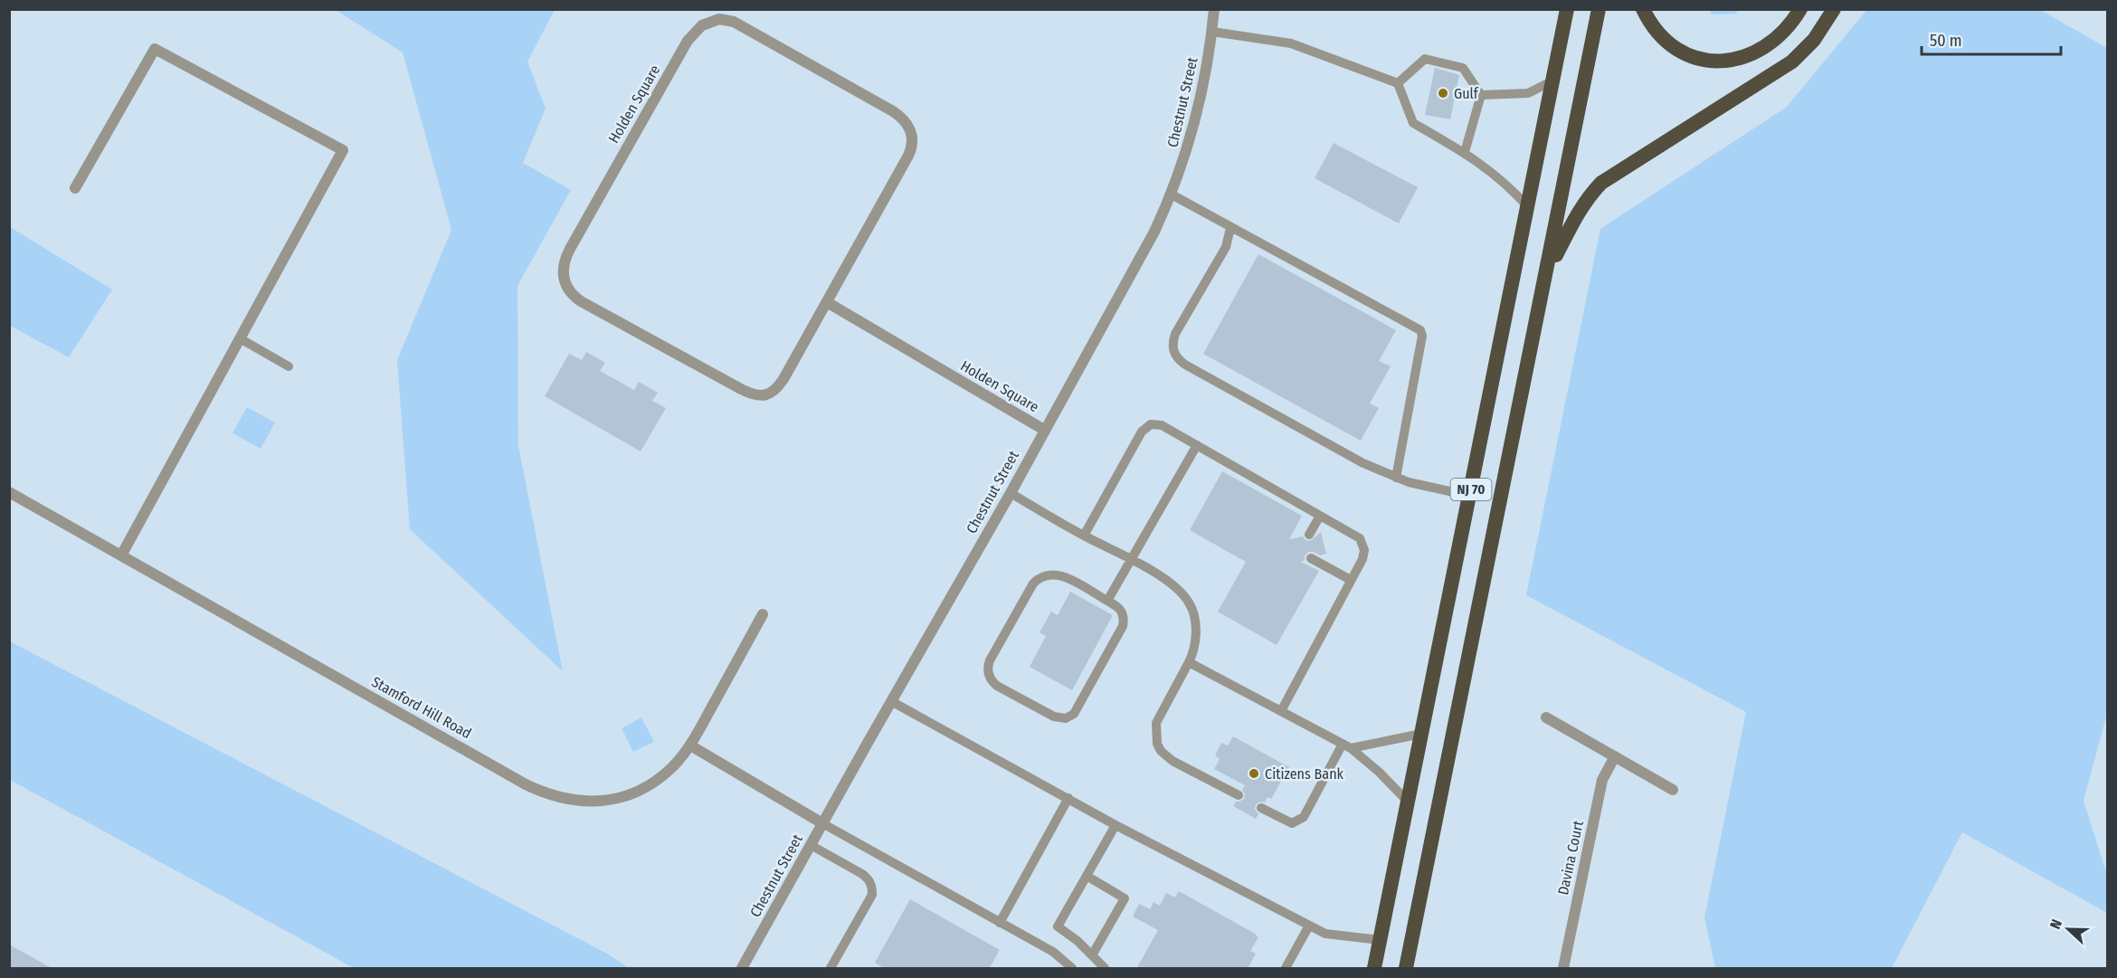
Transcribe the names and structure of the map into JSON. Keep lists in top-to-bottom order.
{
  "streets": {
    "highway": ["NJ 70"],
    "street": [
      "Chestnut Street",
      "Holden Square",
      "Stamford Hill Road",
      "Davina Court"
    ]
  },
  "crossings": [
    ["Chestnut Street", "Holden Square"]
  ],
  "places": ["Gulf", "Citizens Bank"],
  "scale_bar": "50 m",
  "north": "left"
}
